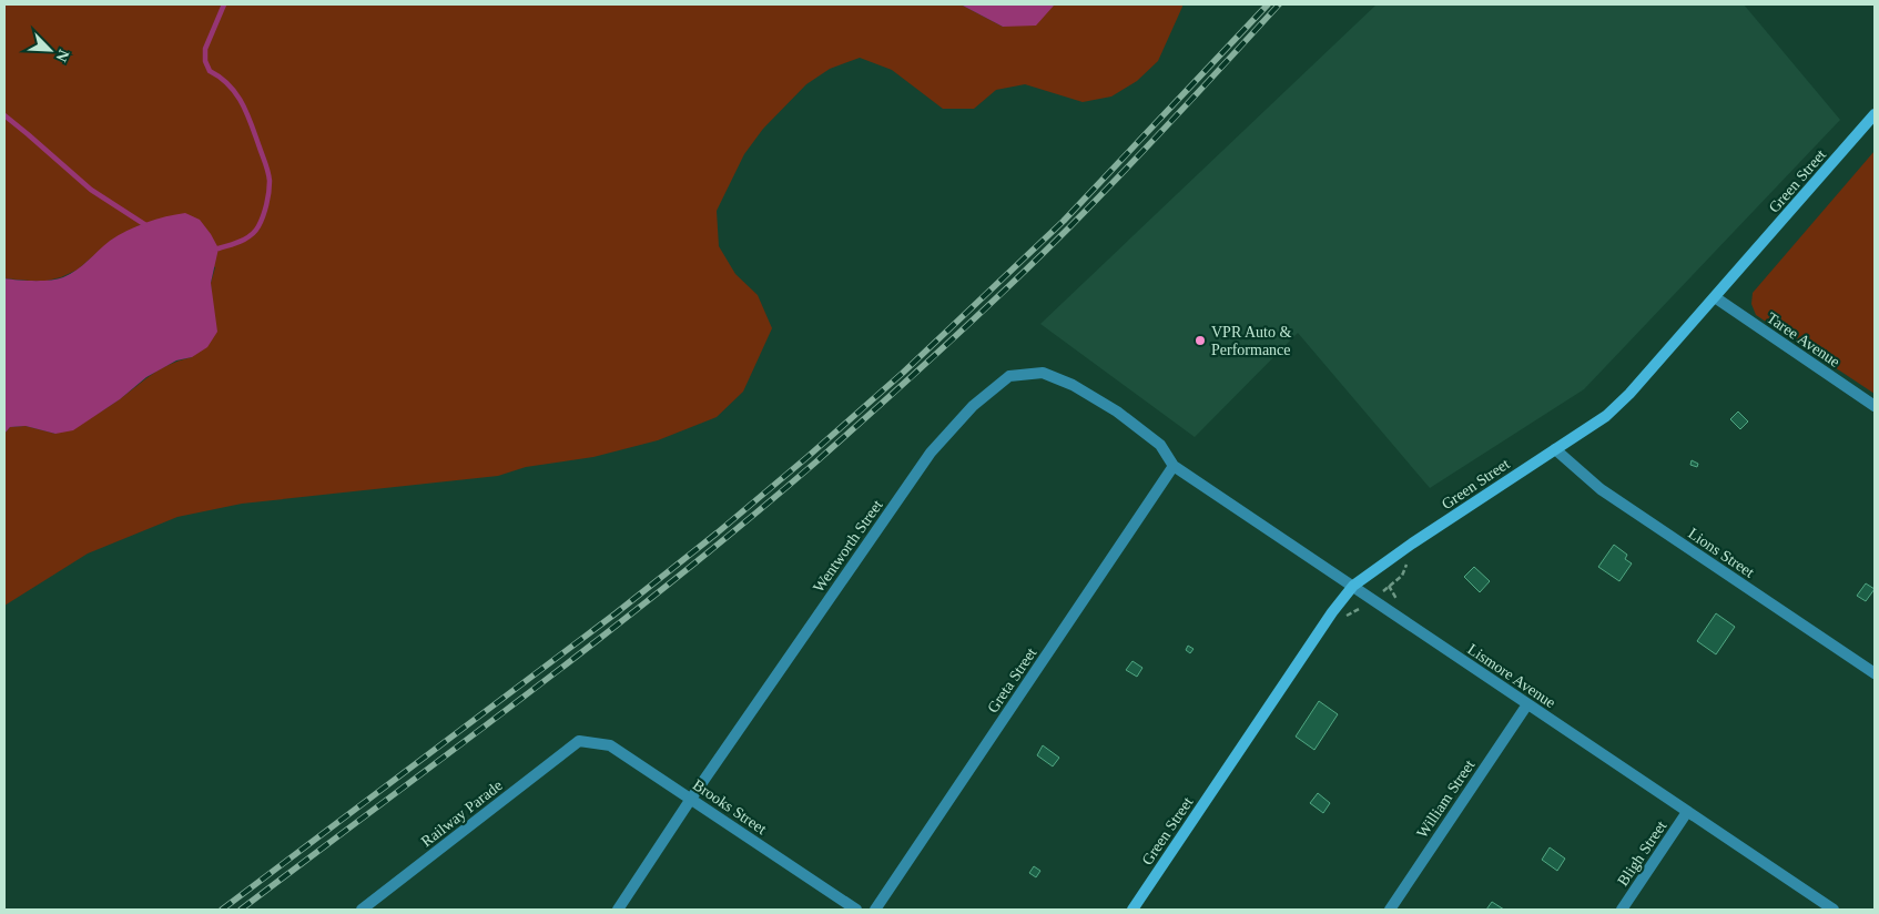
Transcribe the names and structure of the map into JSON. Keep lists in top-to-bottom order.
{
  "streets": {
    "street": [
      "Green Street",
      "Taree Avenue",
      "Wentworth Street",
      "Lions Street",
      "Lismore Avenue",
      "Greta Street",
      "William Street",
      "Brooks Street",
      "Railway Parade",
      "Bligh Street"
    ]
  },
  "crossings": [
    ["Green Street", "Taree Avenue"],
    ["Green Street", "Lions Street"],
    ["Green Street", "Lismore Avenue"],
    ["Wentworth Street", "Lismore Avenue"],
    ["Wentworth Street", "Greta Street"],
    ["Wentworth Street", "Brooks Street"],
    ["Lismore Avenue", "Greta Street"],
    ["Lismore Avenue", "William Street"],
    ["Lismore Avenue", "Bligh Street"],
    ["Brooks Street", "Railway Parade"]
  ],
  "places": ["VPR Auto & Performance"],
  "north": "bottom right"
}
